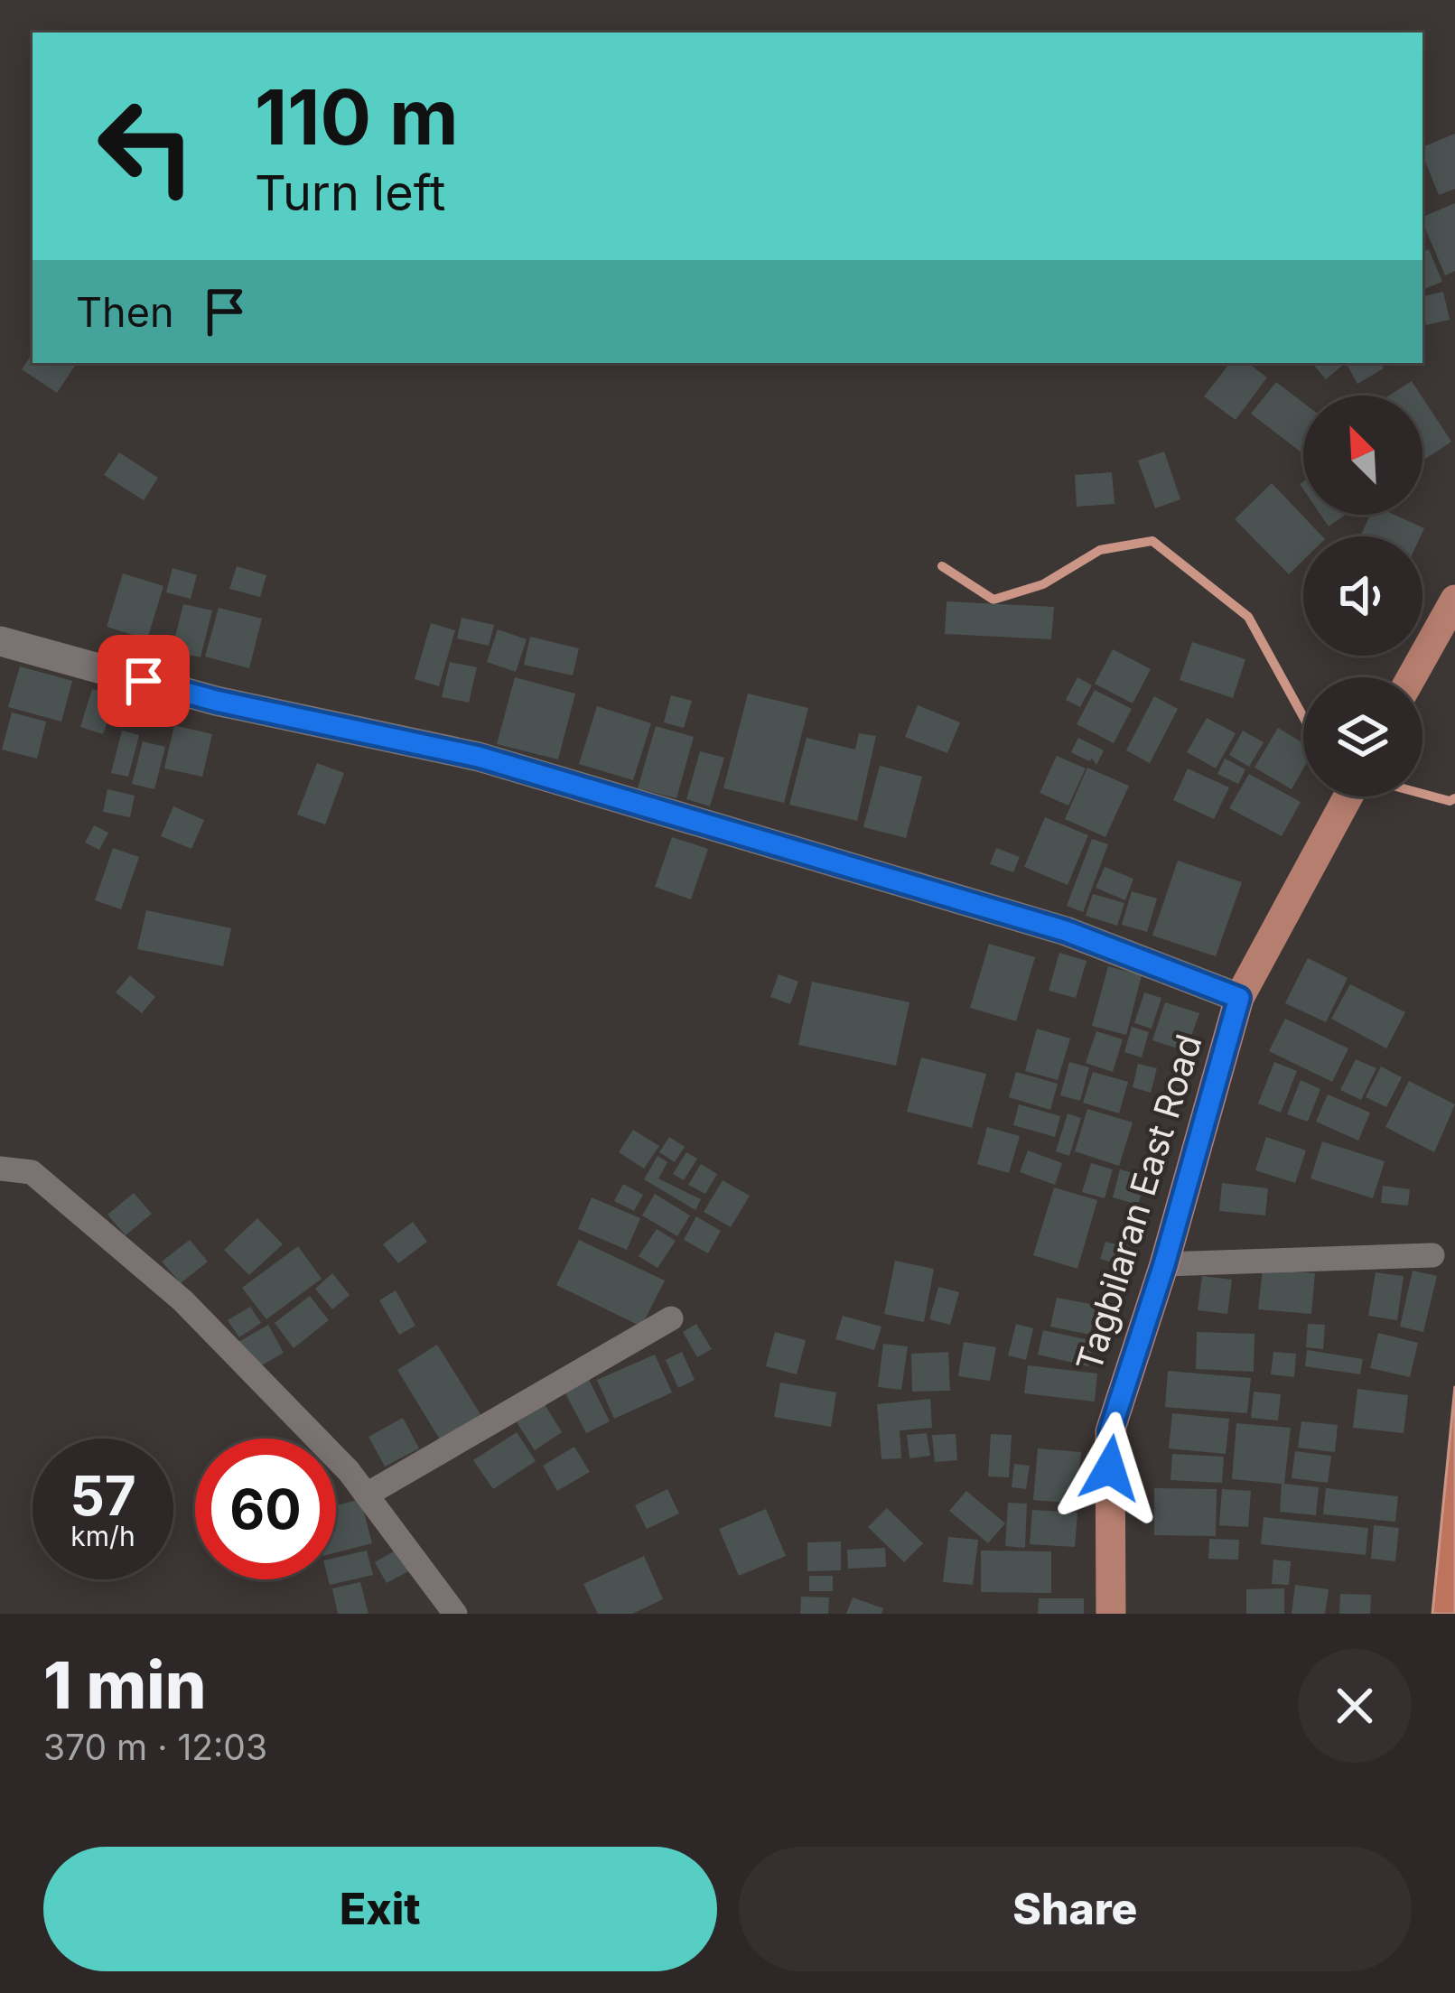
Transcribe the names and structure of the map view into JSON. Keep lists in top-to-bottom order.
{
  "streets": {
    "main road": ["Tagbilaran East Road"]
  },
  "north": "top left",
  "page": {
    "turn": ["110 m", "Turn left"],
    "then": "Then",
    "speed": "57 km/h",
    "limit": "60",
    "heading": ["1 min", "370 m · 12:03"],
    "buttons": ["Exit", "Share"]
  }
}
